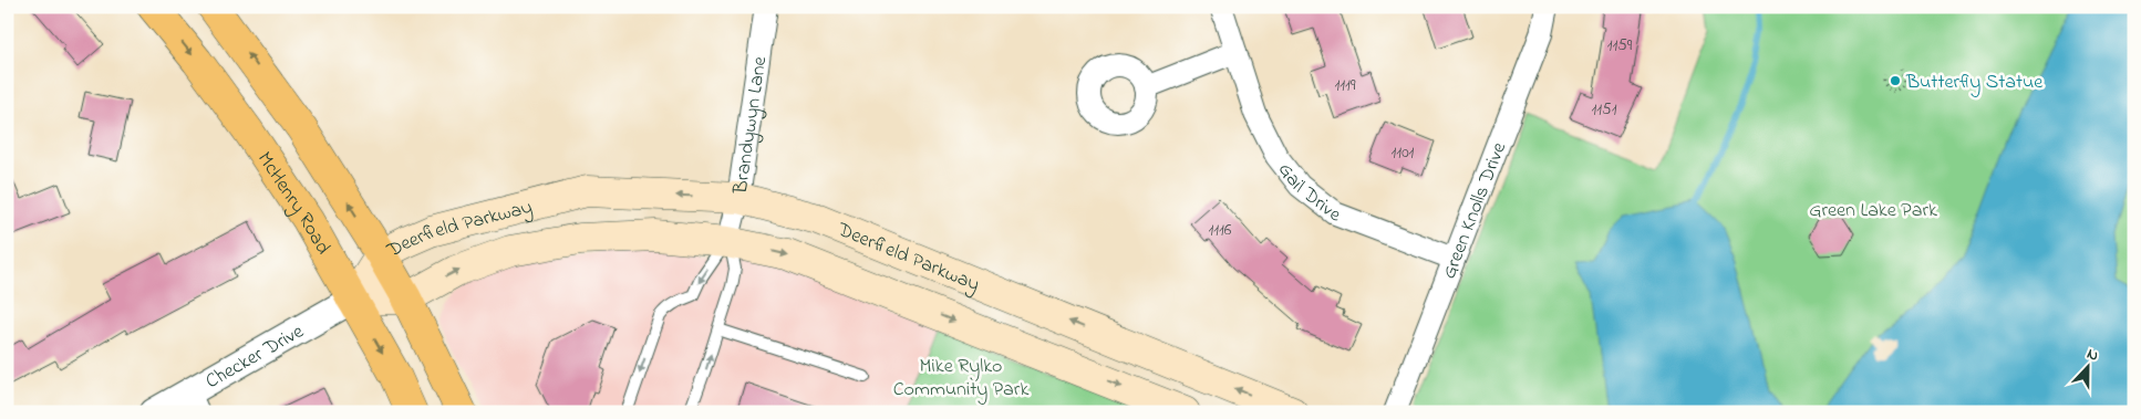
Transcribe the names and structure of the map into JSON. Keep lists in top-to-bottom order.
{
  "streets": {
    "main road": ["McHenry Road", "Deerfield Parkway"],
    "street": [
      "Brandywyn Lane",
      "Gail Drive",
      "Green Knolls Drive",
      "Checker Drive"
    ]
  },
  "crossings": [
    ["Brandywyn Lane", "Deerfield Parkway"],
    ["Gail Drive", "Green Knolls Drive"],
    ["McHenry Road", "Deerfield Parkway"],
    ["McHenry Road", "Checker Drive"],
    ["Deerfield Parkway", "Checker Drive"]
  ],
  "parks": ["Green Lake Park", "Mike Rylko Community Park"],
  "places": ["Butterfly Statue"],
  "house_numbers": [
    "1159",
    "1119",
    "1151",
    "1101",
    "1116"
  ],
  "north": "top"
}
